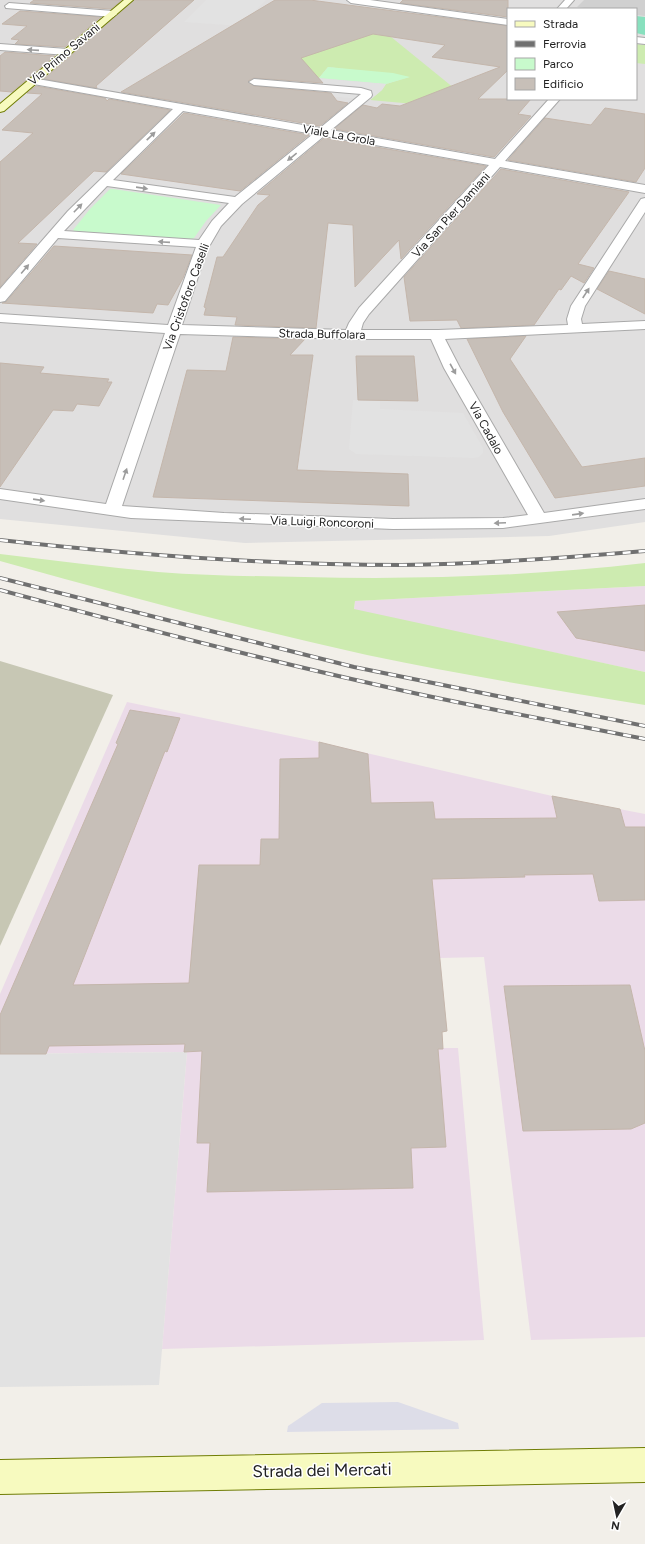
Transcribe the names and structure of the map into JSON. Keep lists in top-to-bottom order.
{
  "streets": {
    "street": [
      "Via Primo Savani",
      "Viale La Grola",
      "Via San Pier Damiani",
      "Via Cristoforo Caselli",
      "Strada Buffolara",
      "Via Cadalo",
      "Via Luigi Roncoroni",
      "Strada dei Mercati"
    ]
  },
  "crossings": [
    ["Via Primo Savani", "Viale La Grola"],
    ["Viale La Grola", "Via San Pier Damiani"],
    ["Viale La Grola", "Via Cristoforo Caselli"],
    ["Via San Pier Damiani", "Strada Buffolara"],
    ["Via Cristoforo Caselli", "Strada Buffolara"],
    ["Via Cristoforo Caselli", "Via Luigi Roncoroni"],
    ["Strada Buffolara", "Via Cadalo"],
    ["Via Cadalo", "Via Luigi Roncoroni"]
  ],
  "one_way": ["Via Cadalo"],
  "legend": [
    "Strada",
    "Ferrovia",
    "Parco",
    "Edificio"
  ],
  "north": "bottom"
}
